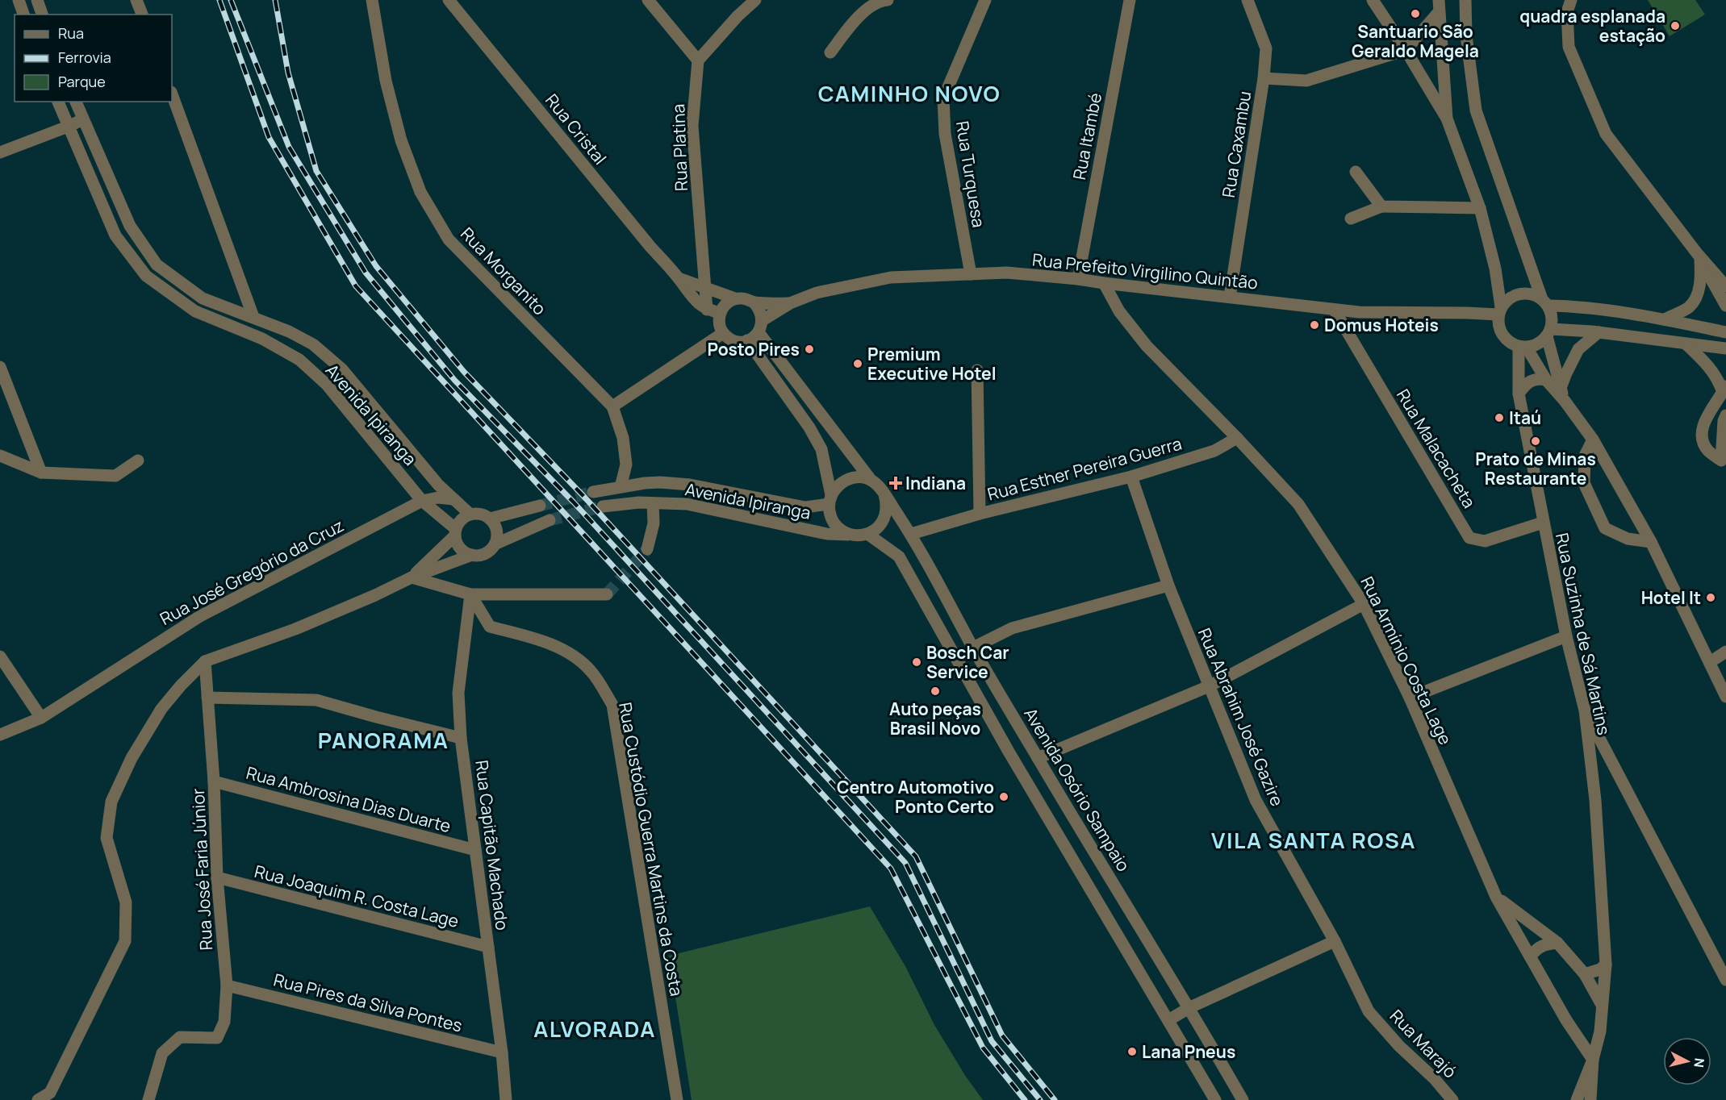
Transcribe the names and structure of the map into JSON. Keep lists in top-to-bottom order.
{
  "streets": {
    "street": [
      "Rua Cristal",
      "Rua Itambé",
      "Rua Caxambu",
      "Rua Platina",
      "Rua Turquesa",
      "Rua Morganito",
      "Rua Prefeito Virgilino Quintão",
      "Avenida Ipiranga",
      "Rua Malacacheta",
      "Rua Esther Pereira Guerra",
      "Rua José Gregório da Cruz",
      "Rua Suzinha de Sá Martins",
      "Rua Armínio Costa Lage",
      "Rua Abrahim José Gazire",
      "Avenida Osório Sampaio",
      "Rua Ambrosina Dias Duarte",
      "Rua Capitão Machado",
      "Rua Custódio Guerra Martins da Costa",
      "Rua José Faria Júnior",
      "Rua Joaquim R. Costa Lage",
      "Rua Pires da Silva Pontes",
      "Rua Marajó"
    ]
  },
  "crossings": [
    ["Rua Cristal", "Rua Platina"],
    ["Rua Itambé", "Rua Prefeito Virgilino Quintão"],
    ["Rua Caxambu", "Rua Prefeito Virgilino Quintão"],
    ["Rua Turquesa", "Rua Prefeito Virgilino Quintão"],
    ["Rua Morganito", "Avenida Ipiranga"],
    ["Rua Prefeito Virgilino Quintão", "Rua Malacacheta"],
    ["Rua Prefeito Virgilino Quintão", "Rua Suzinha de Sá Martins"],
    ["Rua Prefeito Virgilino Quintão", "Rua Armínio Costa Lage"],
    ["Avenida Ipiranga", "Rua José Gregório da Cruz"],
    ["Avenida Ipiranga", "Avenida Osório Sampaio"],
    ["Rua Malacacheta", "Rua Suzinha de Sá Martins"],
    ["Rua Esther Pereira Guerra", "Rua Armínio Costa Lage"],
    ["Rua Esther Pereira Guerra", "Rua Abrahim José Gazire"],
    ["Rua Esther Pereira Guerra", "Avenida Osório Sampaio"],
    ["Rua Suzinha de Sá Martins", "Rua Armínio Costa Lage"],
    ["Rua Abrahim José Gazire", "Rua Marajó"],
    ["Rua Ambrosina Dias Duarte", "Rua Capitão Machado"],
    ["Rua Ambrosina Dias Duarte", "Rua José Faria Júnior"],
    ["Rua Capitão Machado", "Rua Custódio Guerra Martins da Costa"],
    ["Rua Capitão Machado", "Rua Joaquim R. Costa Lage"],
    ["Rua Capitão Machado", "Rua Pires da Silva Pontes"],
    ["Rua José Faria Júnior", "Rua Joaquim R. Costa Lage"],
    ["Rua José Faria Júnior", "Rua Pires da Silva Pontes"]
  ],
  "districts": [
    "CAMINHO NOVO",
    "PANORAMA",
    "VILA SANTA ROSA",
    "ALVORADA"
  ],
  "places": {
    "other": [
      "Santuario São Geraldo Magela",
      "quadra esplanada estação",
      "Domus Hoteis",
      "Posto Pires",
      "Premium Executive Hotel",
      "Itaú",
      "Prato de Minas Restaurante",
      "Hotel It",
      "Bosch Car Service",
      "Auto peças Brasil Novo",
      "Centro Automotivo Ponto Certo",
      "Lana Pneus"
    ],
    "health": ["Indiana"]
  },
  "legend": ["Rua", "Ferrovia", "Parque"],
  "north": "right"
}
